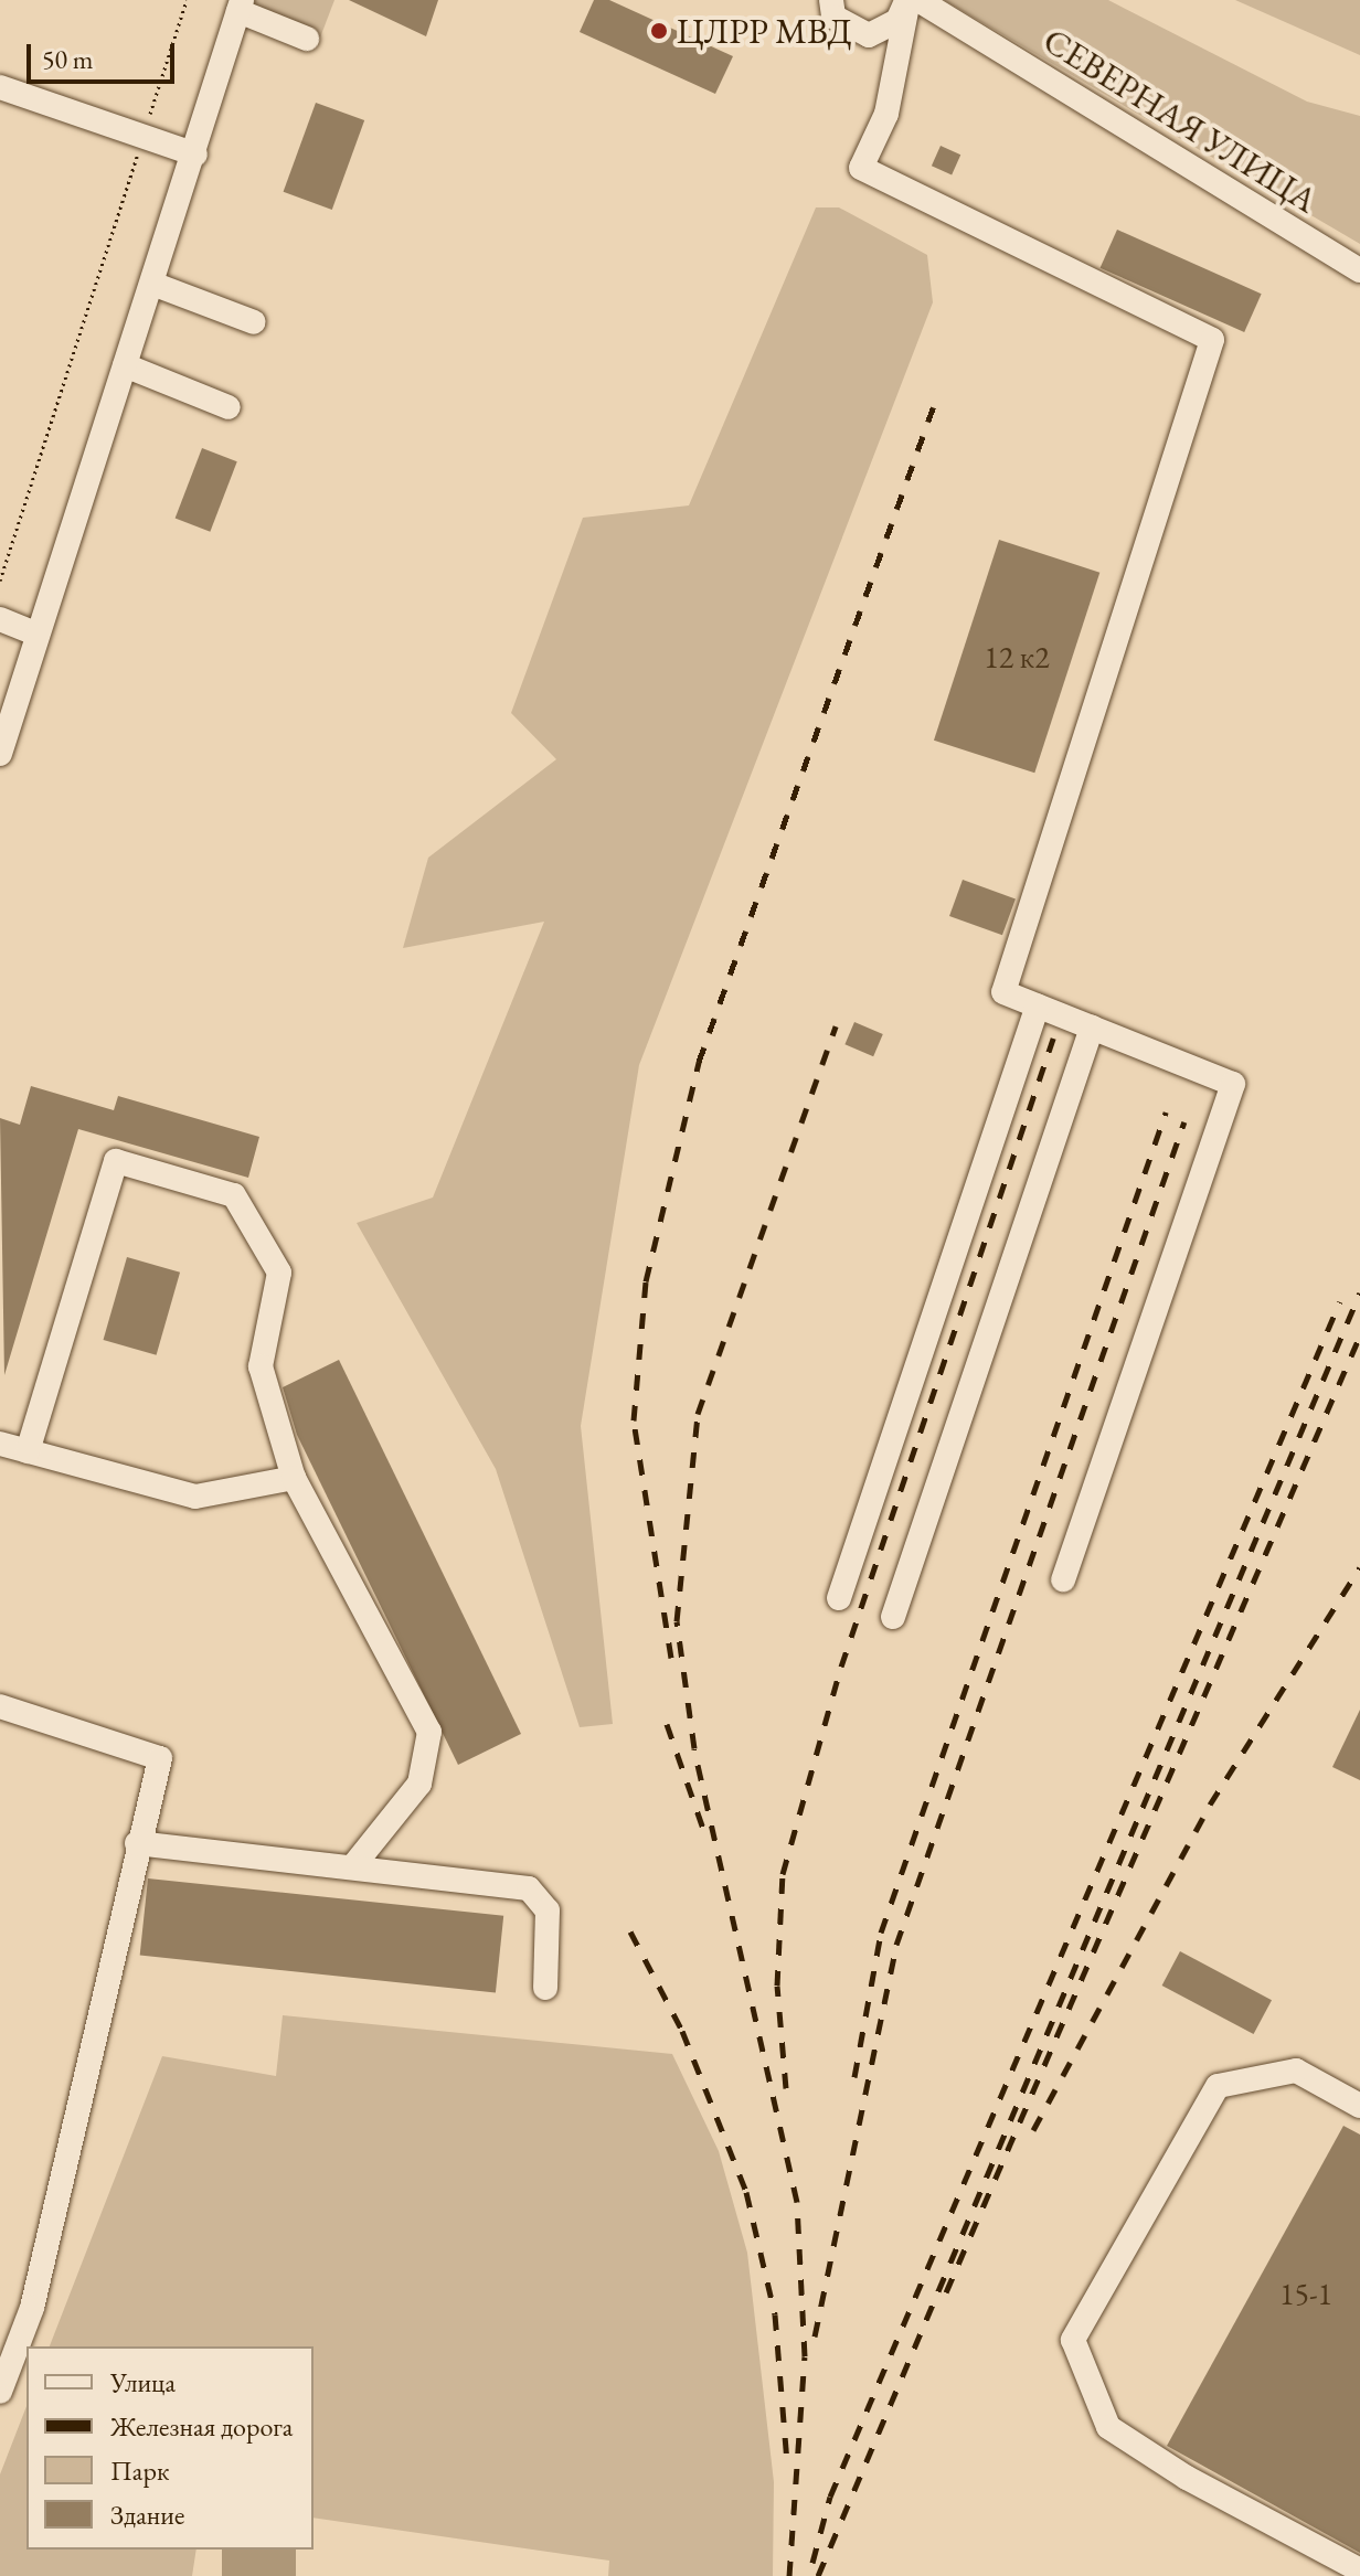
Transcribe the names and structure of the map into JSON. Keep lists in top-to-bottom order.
{
  "streets": {
    "street": ["СЕВЕРНАЯ УЛИЦА"]
  },
  "places": ["ЦЛРР МВД"],
  "house_numbers": ["12 к2", "15-1"],
  "legend": [
    "Улица",
    "Железная дорога",
    "Парк",
    "Здание"
  ],
  "scale_bar": "50 m"
}
